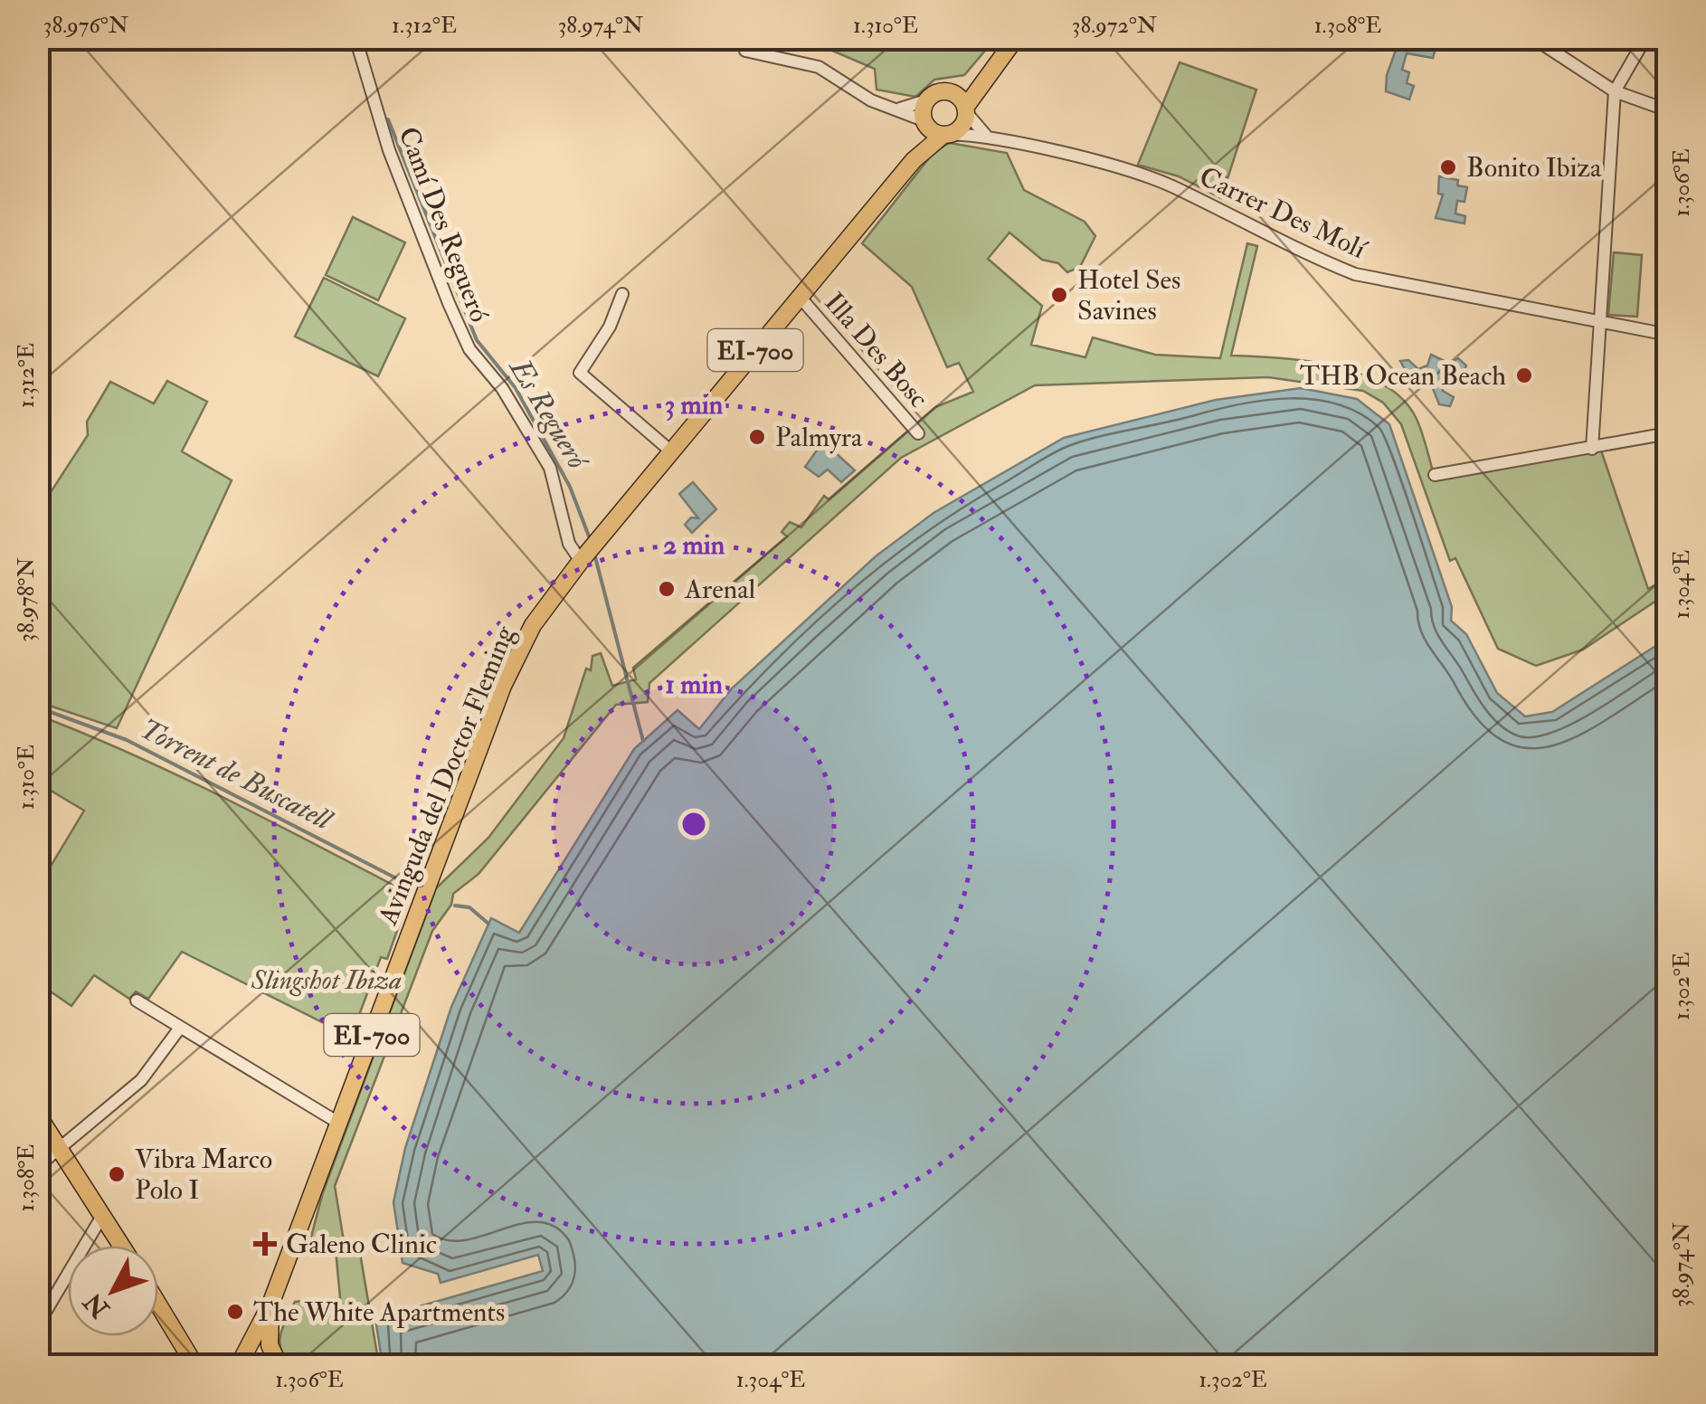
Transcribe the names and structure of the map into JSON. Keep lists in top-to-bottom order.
{
  "streets": {
    "main road": ["EI-700", "Avinguda del Doctor Fleming"],
    "street": ["Carrer Des Molí", "Camí Des Regueró", "Illa Des Bosc"]
  },
  "crossings": [
    ["Carrer Des Molí", "Avinguda del Doctor Fleming"],
    ["Camí Des Regueró", "Avinguda del Doctor Fleming"],
    ["Illa Des Bosc", "Avinguda del Doctor Fleming"]
  ],
  "water": ["Es Regueró", "Torrent de Buscatell"],
  "parks": ["Slingshot Ibiza"],
  "places": {
    "other": [
      "Bonito Ibiza",
      "Hotel Ses Savines",
      "THB Ocean Beach",
      "Palmyra",
      "Arenal",
      "Vibra Marco Polo I",
      "The White Apartments"
    ],
    "health": ["Galeno Clinic"]
  },
  "north": "bottom left",
  "coordinates": [
    "38.976°N",
    "1.312°E",
    "38.974°N",
    "1.310°E",
    "38.972°N",
    "1.308°E",
    "1.306°E",
    "1.304°E",
    "38.978°N",
    "1.302°E"
  ],
  "rings": ["3 min", "2 min", "1 min"]
}
